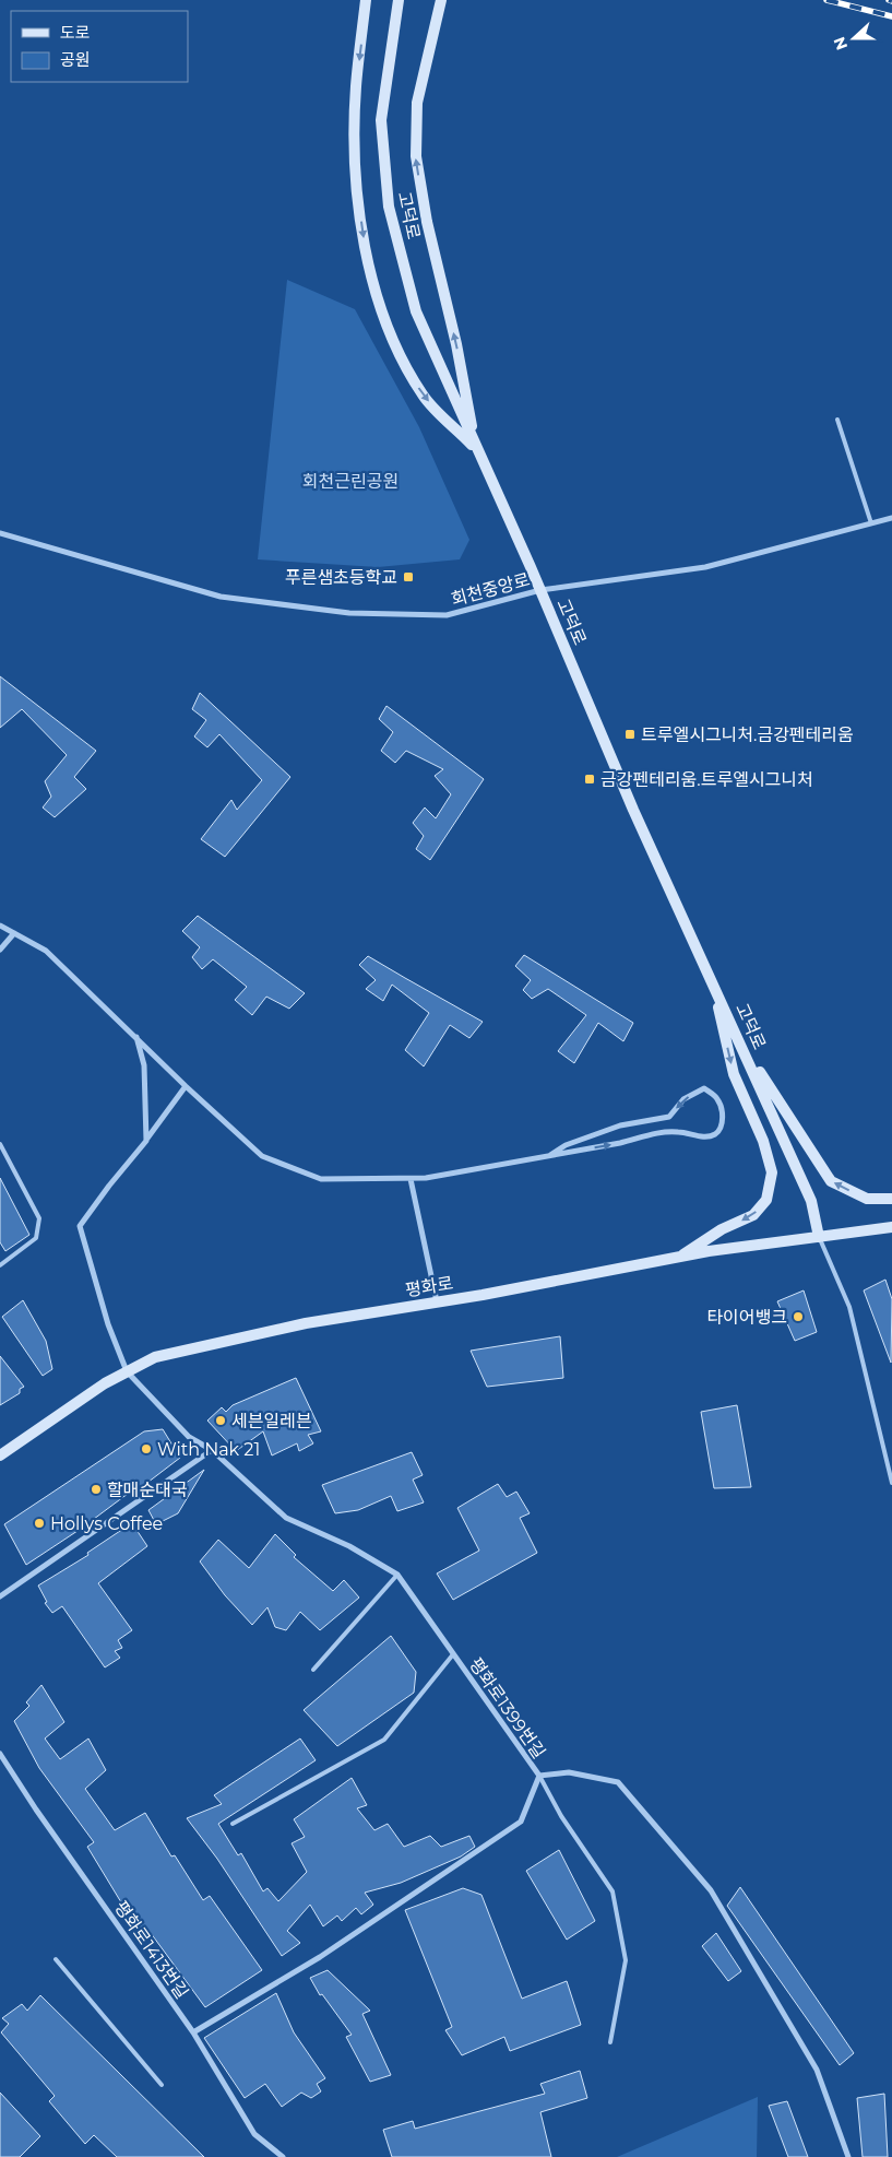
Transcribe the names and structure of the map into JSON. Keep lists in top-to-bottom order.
{
  "streets": {
    "main road": ["고덕로", "평화로"],
    "street": ["회천중앙로", "평화로1399번길", "평화로1413번길"]
  },
  "crossings": [
    ["고덕로", "회천중앙로"],
    ["고덕로", "평화로"],
    ["평화로", "평화로1399번길"]
  ],
  "parks": ["회천근린공원"],
  "places": {
    "transit": ["푸른샘초등학교", "트루엘시그니처.금강펜테리움", "금강펜테리움.트루엘시그니처"],
    "other": [
      "타이어뱅크",
      "세븐일레븐",
      "With Nak 21",
      "할매순대국",
      "Hollys Coffee"
    ]
  },
  "legend": ["도로", "공원"],
  "north": "left"
}
